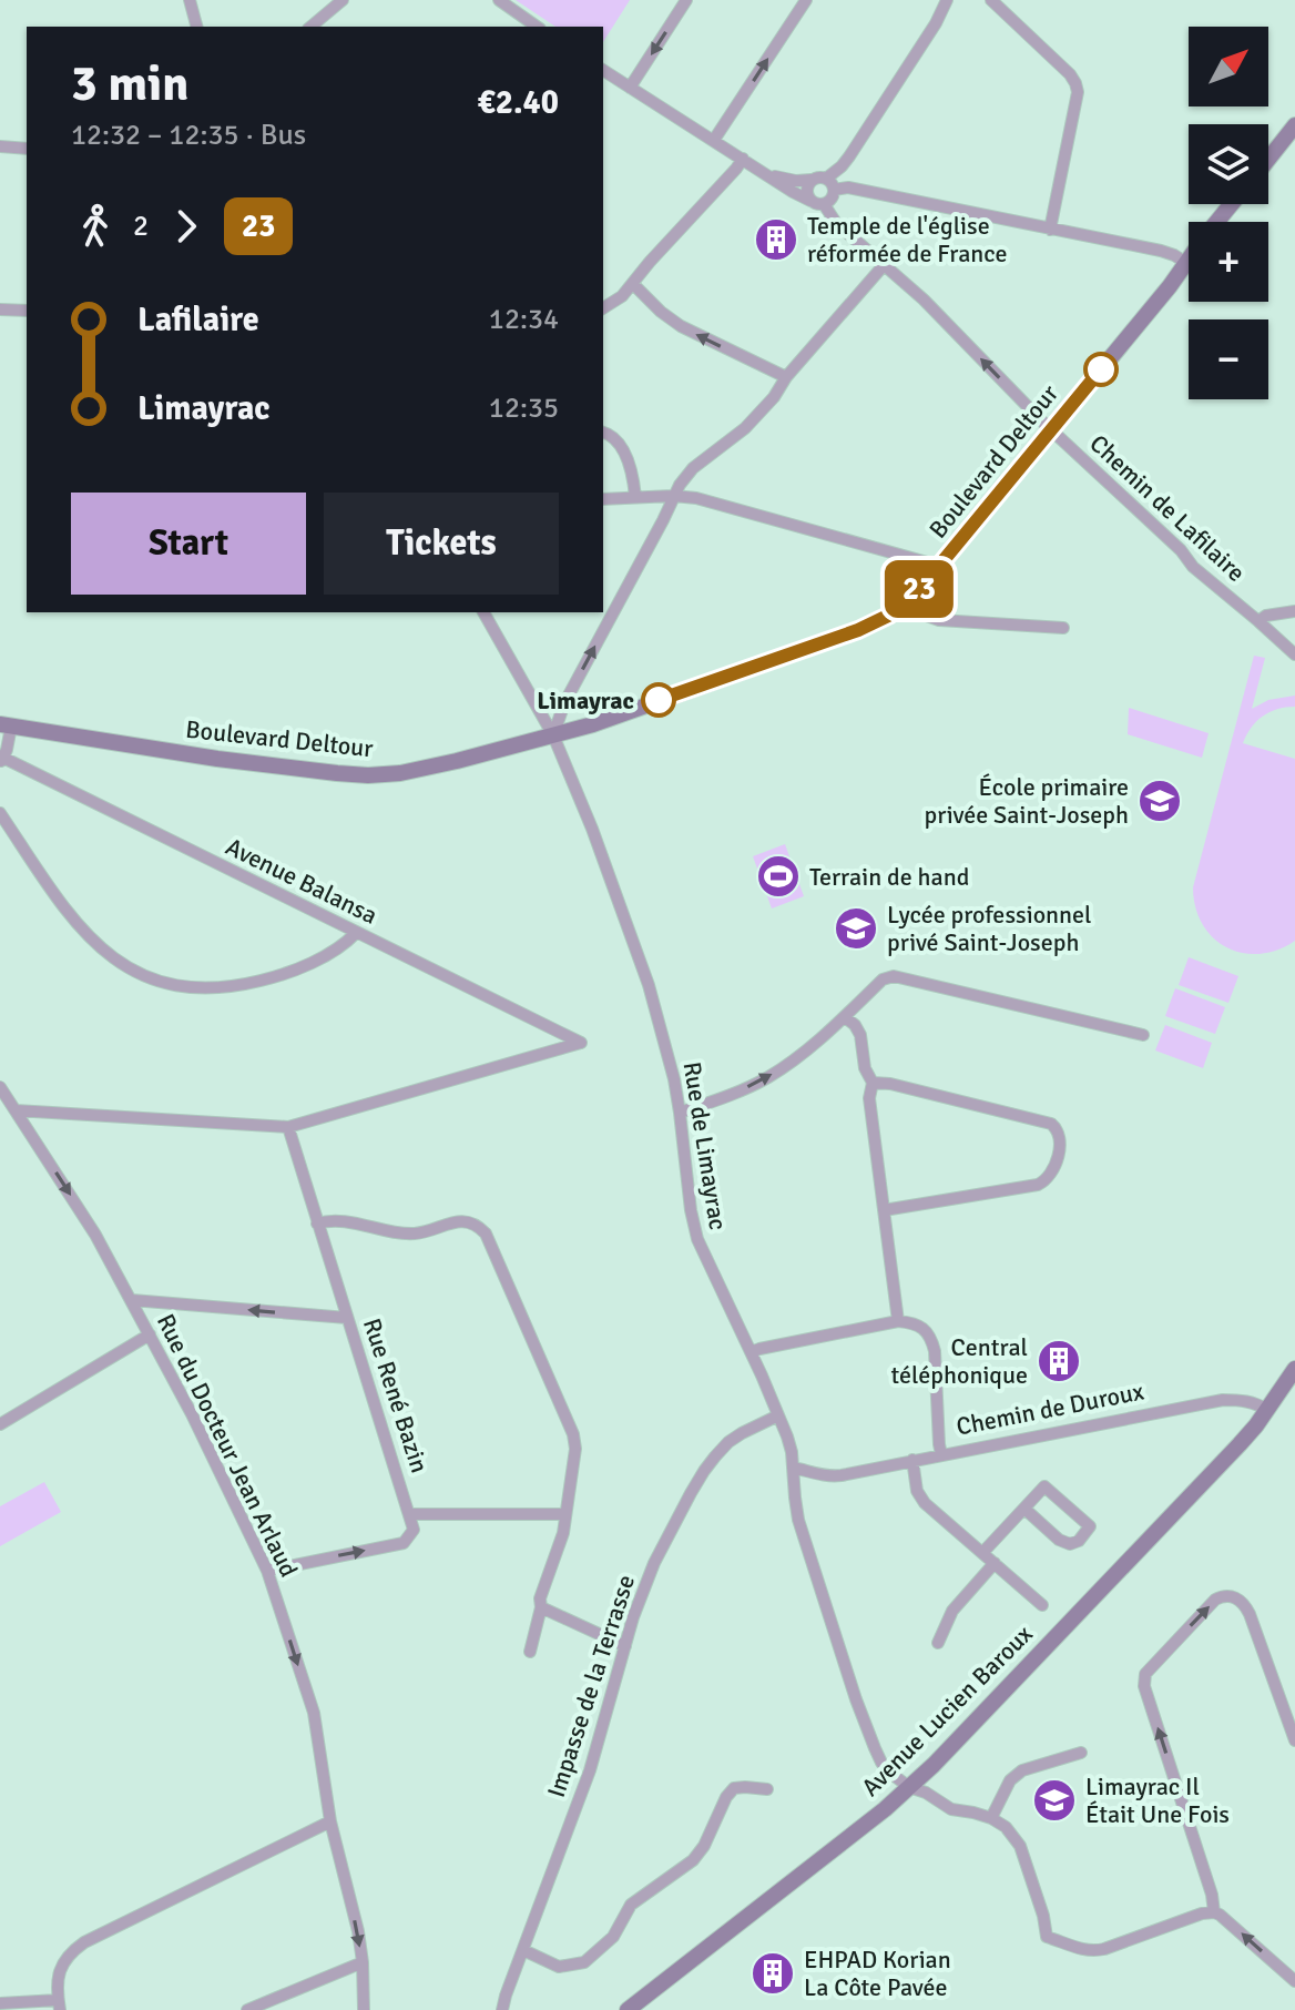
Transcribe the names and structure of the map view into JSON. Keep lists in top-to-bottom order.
{
  "streets": {
    "street": [
      "Boulevard Deltour",
      "Chemin de Lafilaire",
      "Avenue Balansa",
      "Rue de Limayrac",
      "Rue René Bazin",
      "Chemin de Duroux",
      "Rue du Docteur Jean Arlaud",
      "Impasse de la Terrasse",
      "Avenue Lucien Baroux"
    ]
  },
  "crossings": [
    ["Boulevard Deltour", "Chemin de Lafilaire"],
    ["Boulevard Deltour", "Rue de Limayrac"],
    ["Avenue Balansa", "Rue René Bazin"],
    ["Rue de Limayrac", "Chemin de Duroux"],
    ["Rue de Limayrac", "Impasse de la Terrasse"],
    ["Rue de Limayrac", "Avenue Lucien Baroux"],
    ["Chemin de Duroux", "Avenue Lucien Baroux"]
  ],
  "one_way": ["Chemin de Lafilaire", "Rue du Docteur Jean Arlaud"],
  "places": {
    "building": ["Temple de l'église réformée de France", "Central téléphonique", "EHPAD Korian La Côte Pavée"],
    "other": ["Limayrac"],
    "school or university": ["École primaire privée Saint-Joseph", "Lycée professionnel privé Saint-Joseph", "Limayrac Il Était Une Fois"],
    "sports": ["Terrain de hand"]
  },
  "lines": ["bus line 23"],
  "north": "top right",
  "page": {
    "on_map": "23",
    "map_buttons": ["+", "−"],
    "heading": ["3 min", "12:32 – 12:35 · Bus", "€2.40"],
    "legs": ["2", "23"],
    "list": [
      {
        "name": "Lafilaire",
        "value": "12:34"
      },
      {
        "name": "Limayrac",
        "value": "12:35"
      }
    ],
    "buttons": ["Start", "Tickets"]
  }
}
